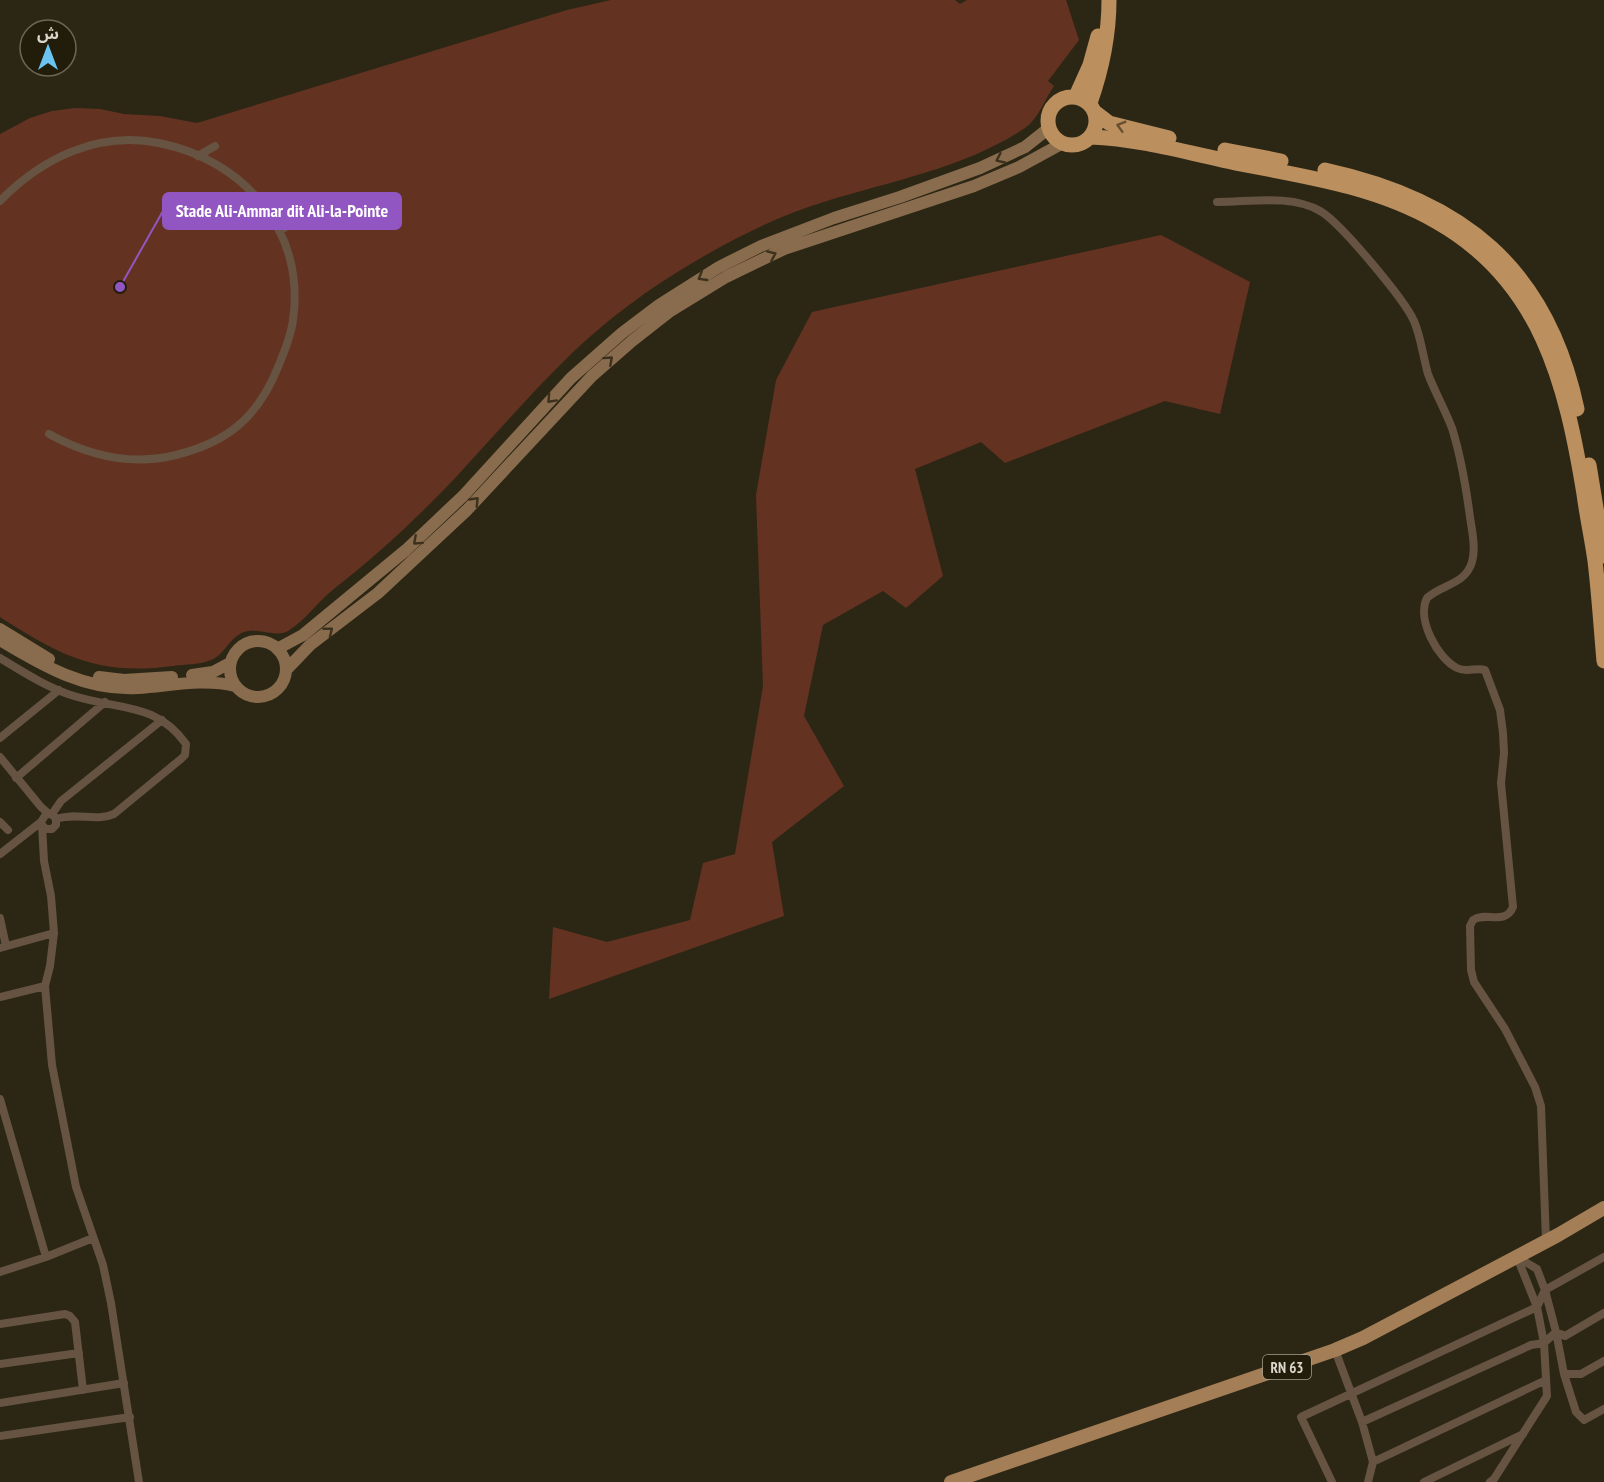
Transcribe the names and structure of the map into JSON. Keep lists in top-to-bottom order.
{
  "streets": {
    "main road": ["RN 63"]
  },
  "places": ["Stade Ali-Ammar dit Ali-la-Pointe"],
  "north": "top"
}
